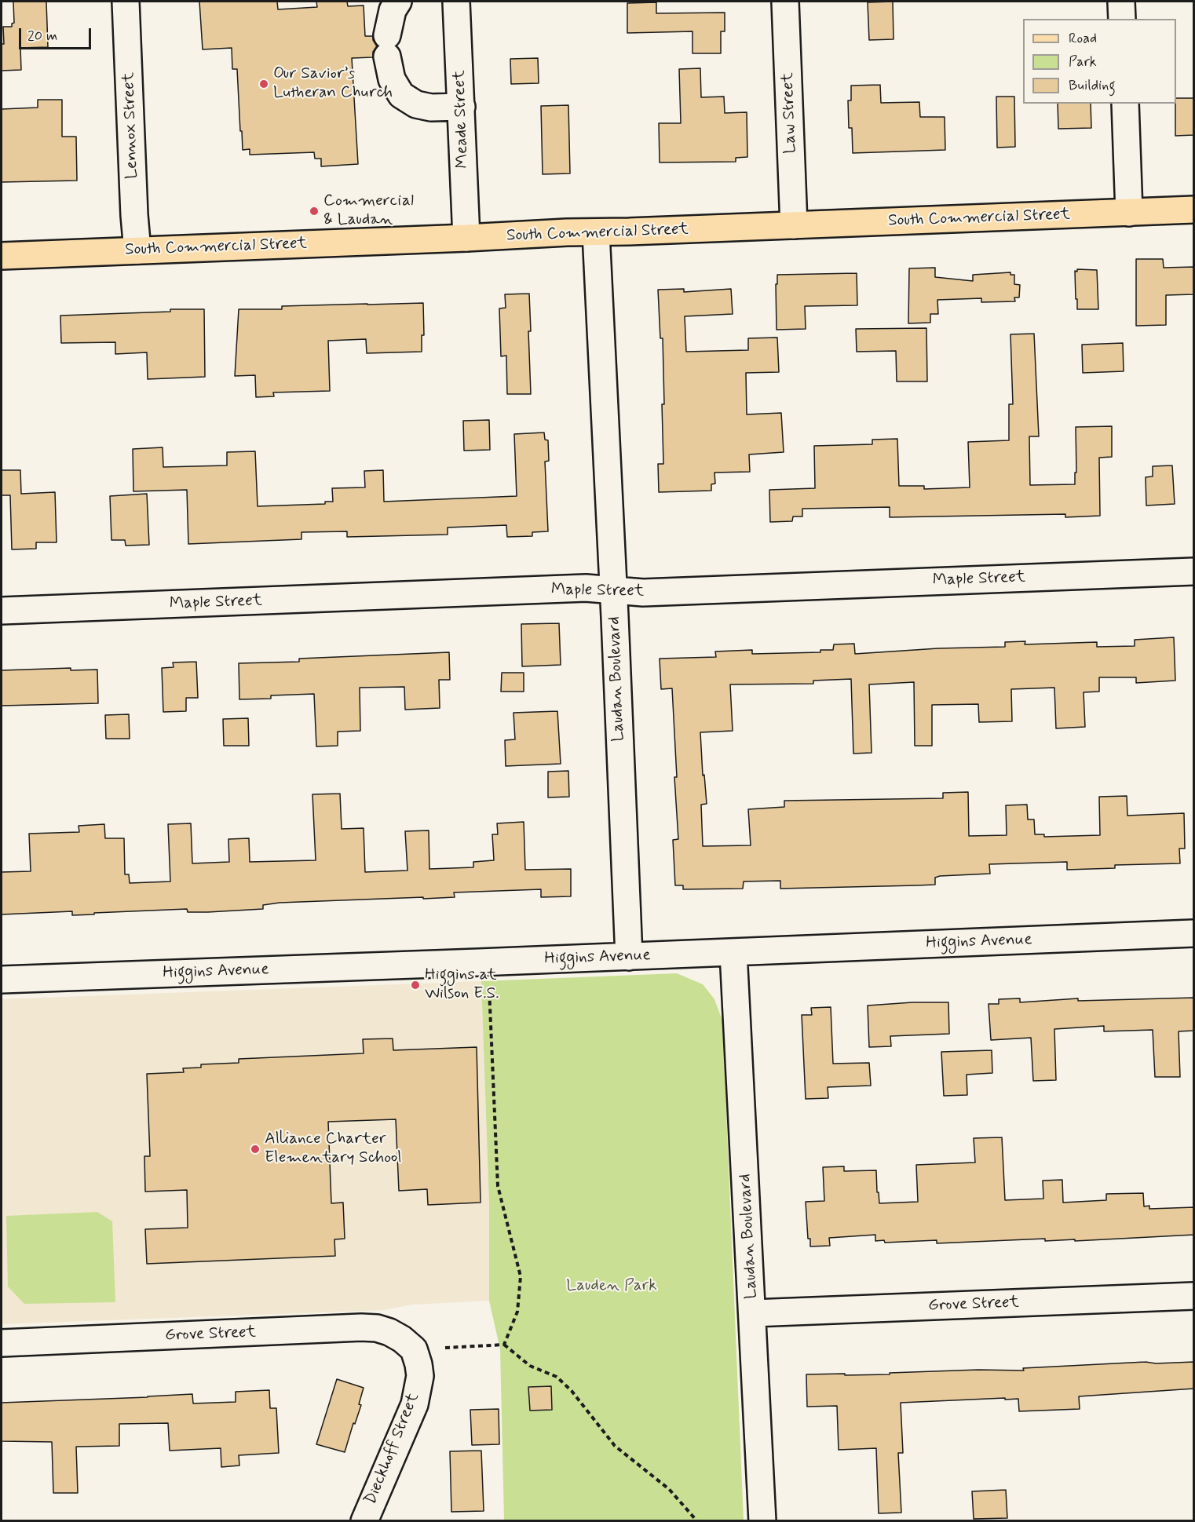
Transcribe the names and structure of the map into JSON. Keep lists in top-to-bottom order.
{
  "streets": {
    "main road": ["South Commercial Street"],
    "street": [
      "Law Street",
      "Meade Street",
      "Lennox Street",
      "Maple Street",
      "Laudan Boulevard",
      "Higgins Avenue",
      "Grove Street",
      "Dieckhoff Street"
    ]
  },
  "crossings": [
    ["Law Street", "South Commercial Street"],
    ["Meade Street", "South Commercial Street"],
    ["Lennox Street", "South Commercial Street"],
    ["South Commercial Street", "Laudan Boulevard"],
    ["Maple Street", "Laudan Boulevard"],
    ["Laudan Boulevard", "Higgins Avenue"],
    ["Laudan Boulevard", "Grove Street"],
    ["Grove Street", "Dieckhoff Street"]
  ],
  "parks": ["Lauden Park"],
  "places": [
    "Our Savior’s Lutheran Church",
    "Commercial & Laudan",
    "Higgins at Wilson E.S.",
    "Alliance Charter Elementary School"
  ],
  "legend": ["Road", "Park", "Building"],
  "scale_bar": "20 m"
}
